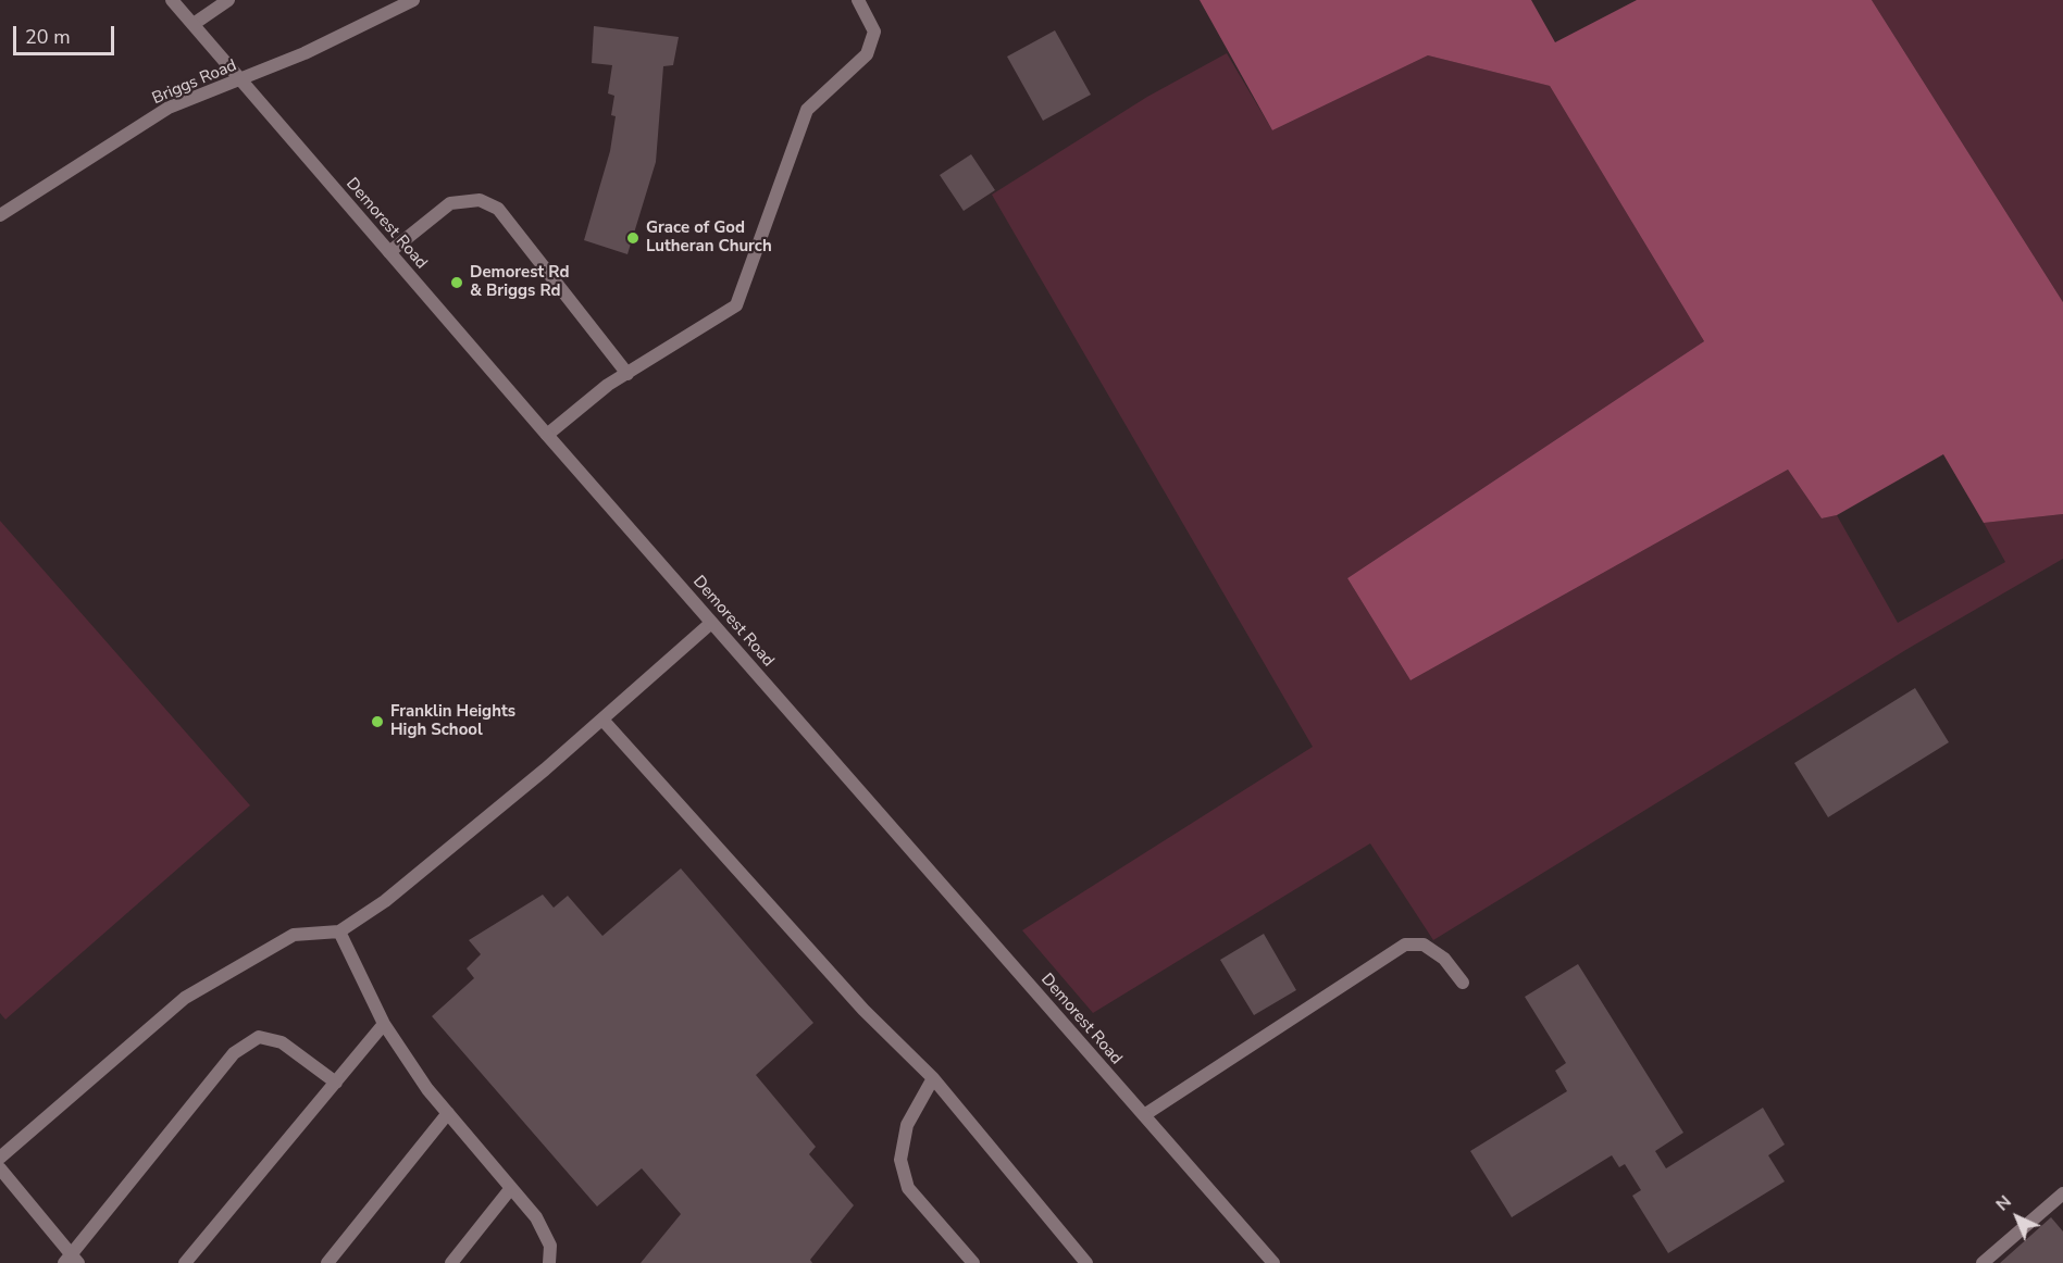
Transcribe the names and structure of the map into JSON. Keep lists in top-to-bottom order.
{
  "streets": {
    "street": ["Briggs Road", "Demorest Road"]
  },
  "crossings": [
    ["Briggs Road", "Demorest Road"]
  ],
  "places": ["Grace of God Lutheran Church", "Demorest Rd & Briggs Rd", "Franklin Heights High School"],
  "scale_bar": "20 m",
  "north": "top left"
}
